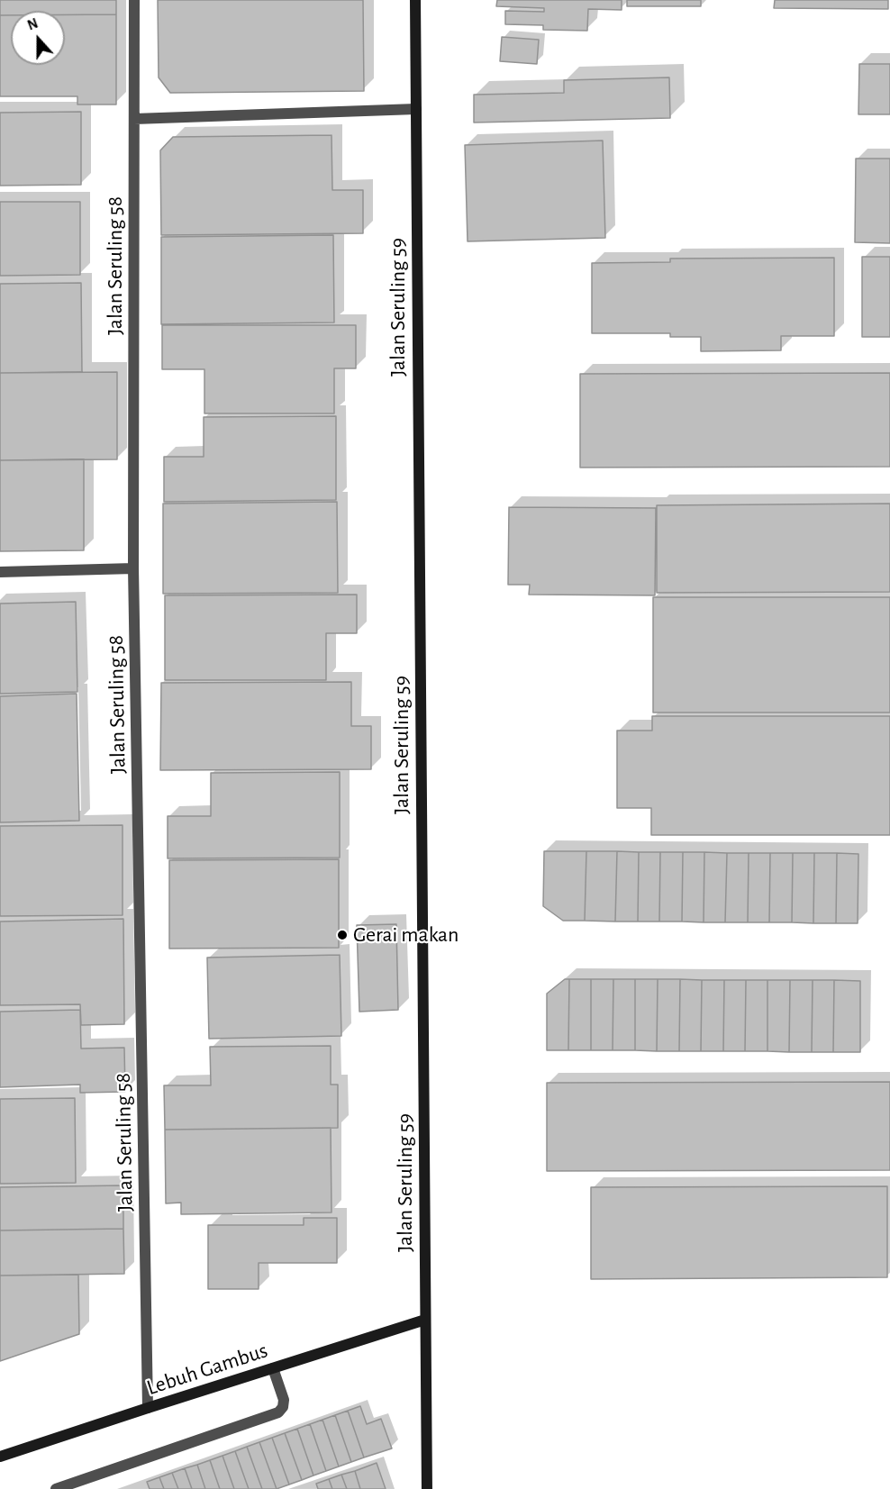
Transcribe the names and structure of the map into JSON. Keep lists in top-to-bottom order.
{
  "streets": {
    "main road": ["Jalan Seruling 59", "Lebuh Gambus"],
    "street": ["Jalan Seruling 58"]
  },
  "crossings": [
    ["Jalan Seruling 58", "Lebuh Gambus"],
    ["Jalan Seruling 59", "Lebuh Gambus"]
  ],
  "places": ["Gerai makan"],
  "north": "top"
}
